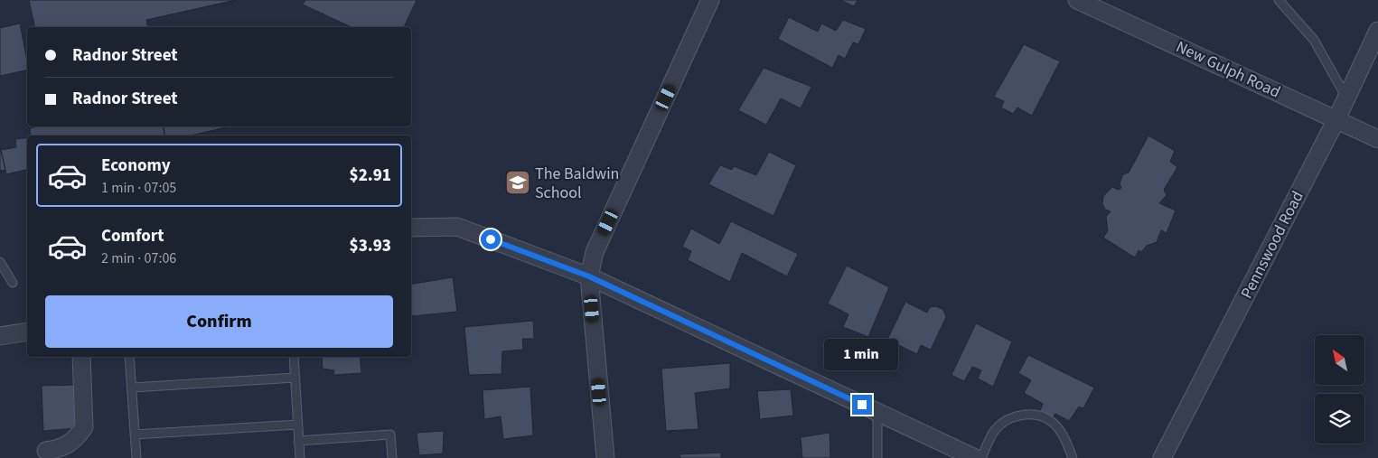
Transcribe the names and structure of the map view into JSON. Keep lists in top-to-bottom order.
{
  "streets": {
    "street": ["New Gulph Road", "Pennswood Road"]
  },
  "crossings": [
    ["New Gulph Road", "Pennswood Road"]
  ],
  "places": {
    "school or university": ["The Baldwin School"]
  },
  "north": "top left",
  "page": {
    "banner": ["Radnor Street", "Radnor Street"],
    "list": [
      {
        "name": "Economy",
        "note": "1 min · 07:05",
        "value": "$2.91"
      },
      {
        "name": "Comfort",
        "note": "2 min · 07:06",
        "value": "$3.93"
      }
    ],
    "buttons": "Confirm",
    "bubble": "1 min"
  }
}
